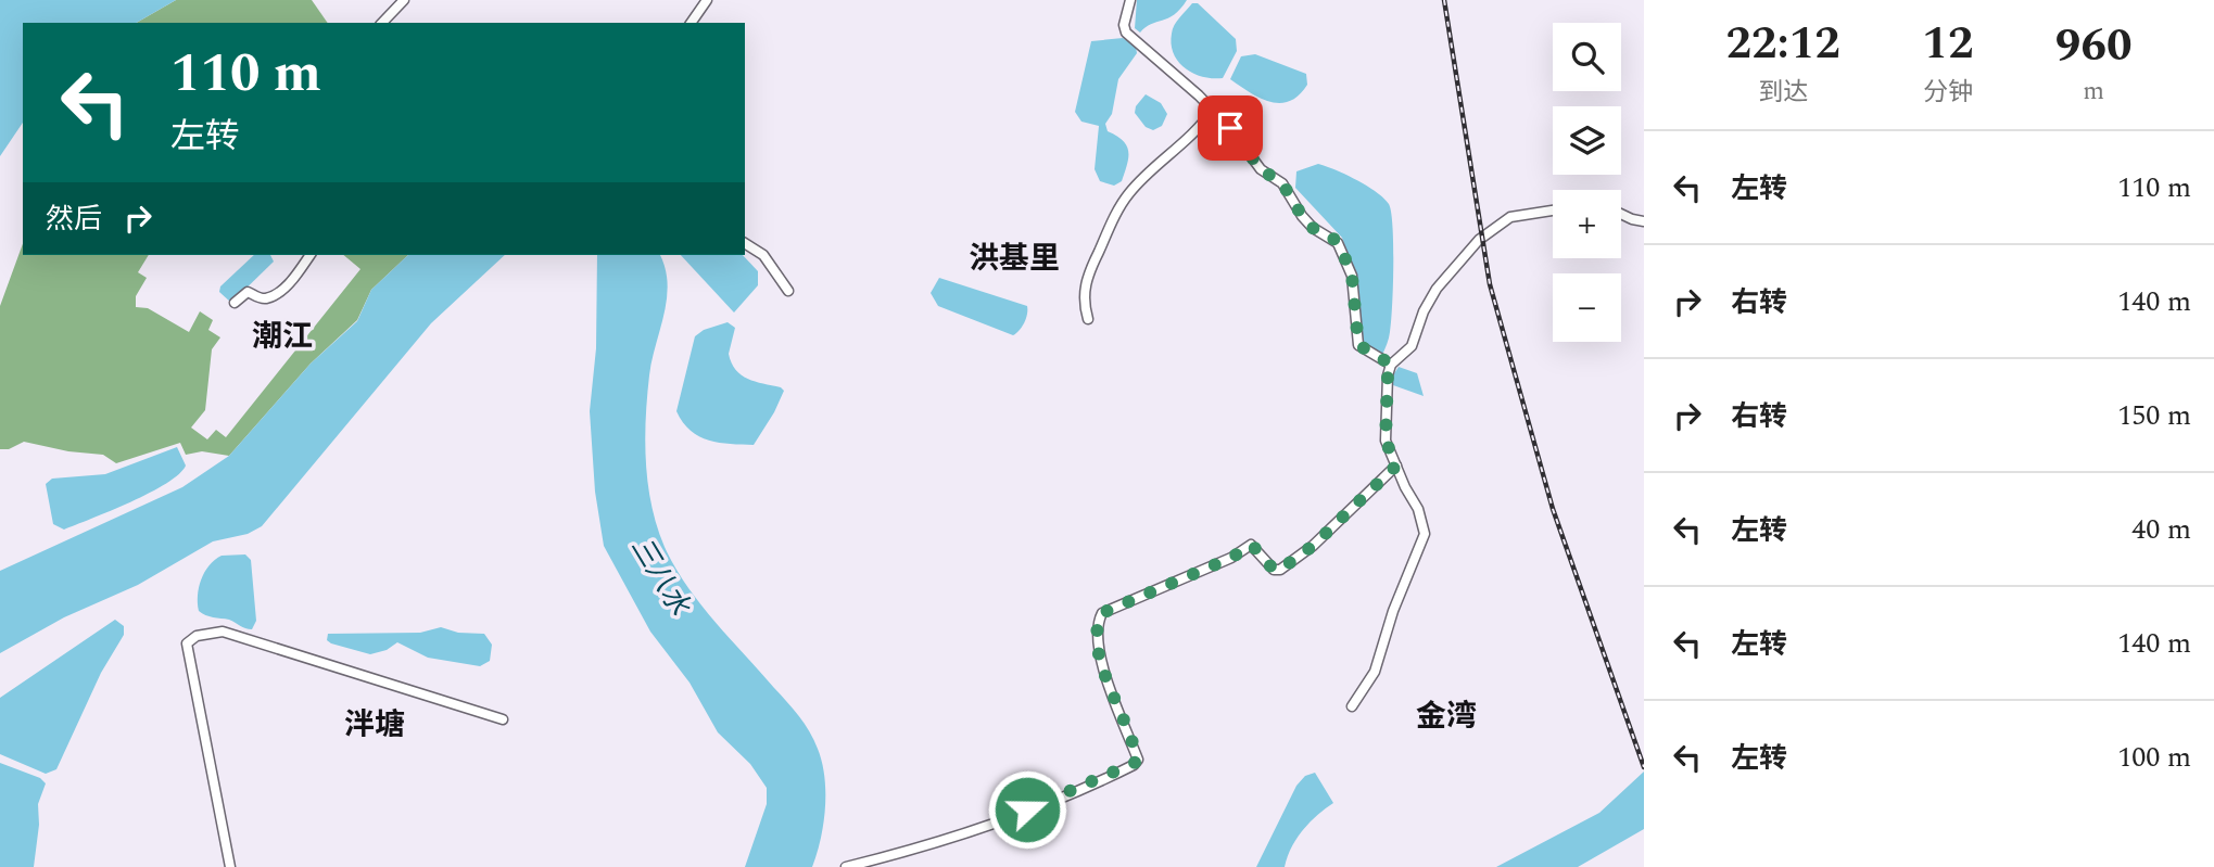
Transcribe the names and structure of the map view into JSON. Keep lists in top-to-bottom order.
{
  "districts": [
    "洪基里",
    "潮江",
    "金湾",
    "泮塘"
  ],
  "water": ["三八水"],
  "page": {
    "eta": [
      "22:12",
      "到达",
      "12",
      "分钟",
      "960",
      "m"
    ],
    "map_buttons": ["+", "−"],
    "turn": ["110 m", "左转"],
    "list": [
      {
        "name": "左转",
        "value": "110 m"
      },
      {
        "name": "右转",
        "value": "140 m"
      },
      {
        "name": "右转",
        "value": "150 m"
      },
      {
        "name": "左转",
        "value": "40 m"
      },
      {
        "name": "左转",
        "value": "140 m"
      },
      {
        "name": "左转",
        "value": "100 m"
      }
    ],
    "then": "然后"
  }
}
